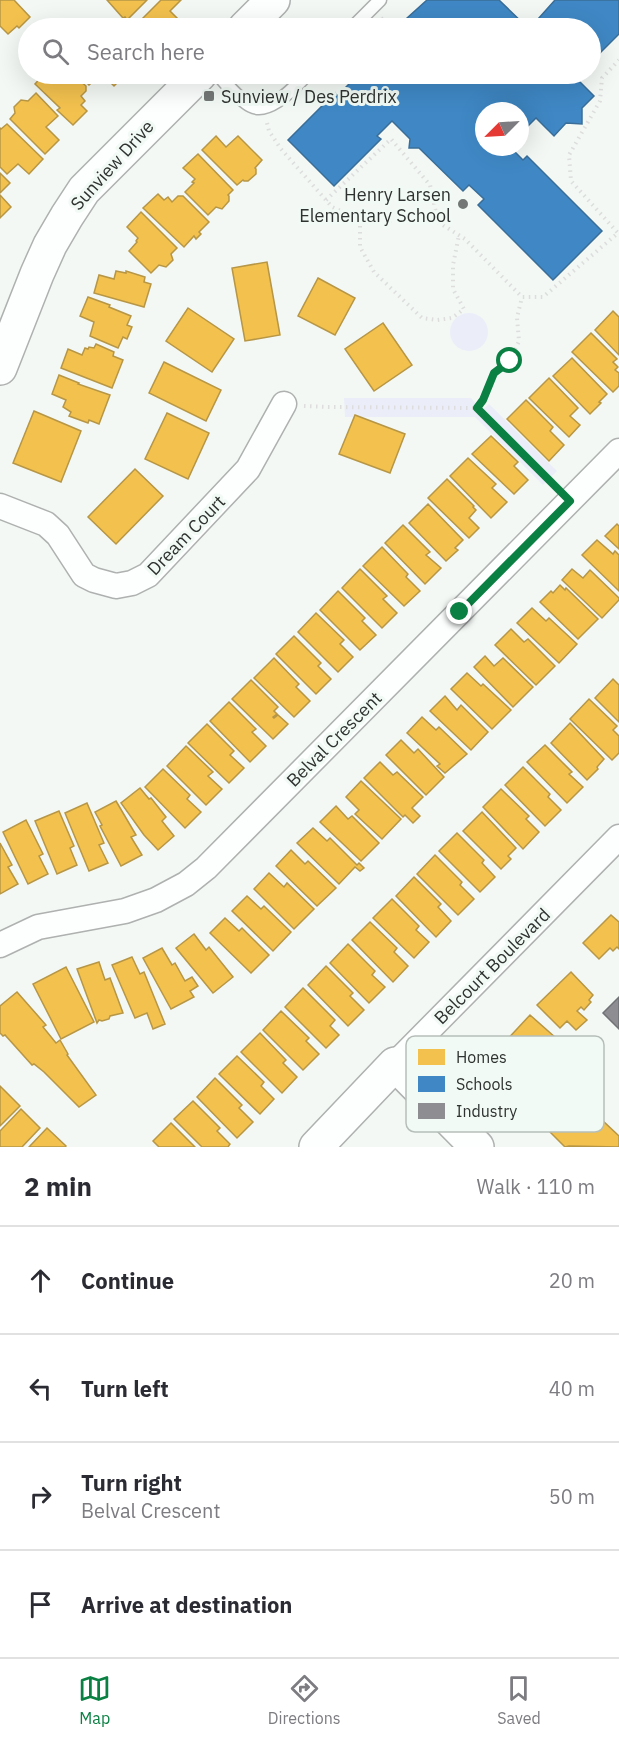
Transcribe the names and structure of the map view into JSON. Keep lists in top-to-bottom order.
{
  "streets": {
    "street": [
      "Sunview Drive",
      "Dream Court",
      "Belval Crescent",
      "Belcourt Boulevard"
    ]
  },
  "places": {
    "transit": ["Sunview / Des Perdrix"],
    "other": ["Henry Larsen Elementary School"]
  },
  "legend": ["Homes", "Schools", "Industry"],
  "north": "bottom left",
  "page": {
    "search": "Search here",
    "heading": ["2 min", "Walk · 110 m"],
    "list": [
      ["Continue", "20 m"],
      ["Turn left", "40 m"],
      ["Turn right", "Belval Crescent", "50 m"],
      "Arrive at destination"
    ],
    "nav": ["Map", "Directions", "Saved"]
  }
}
